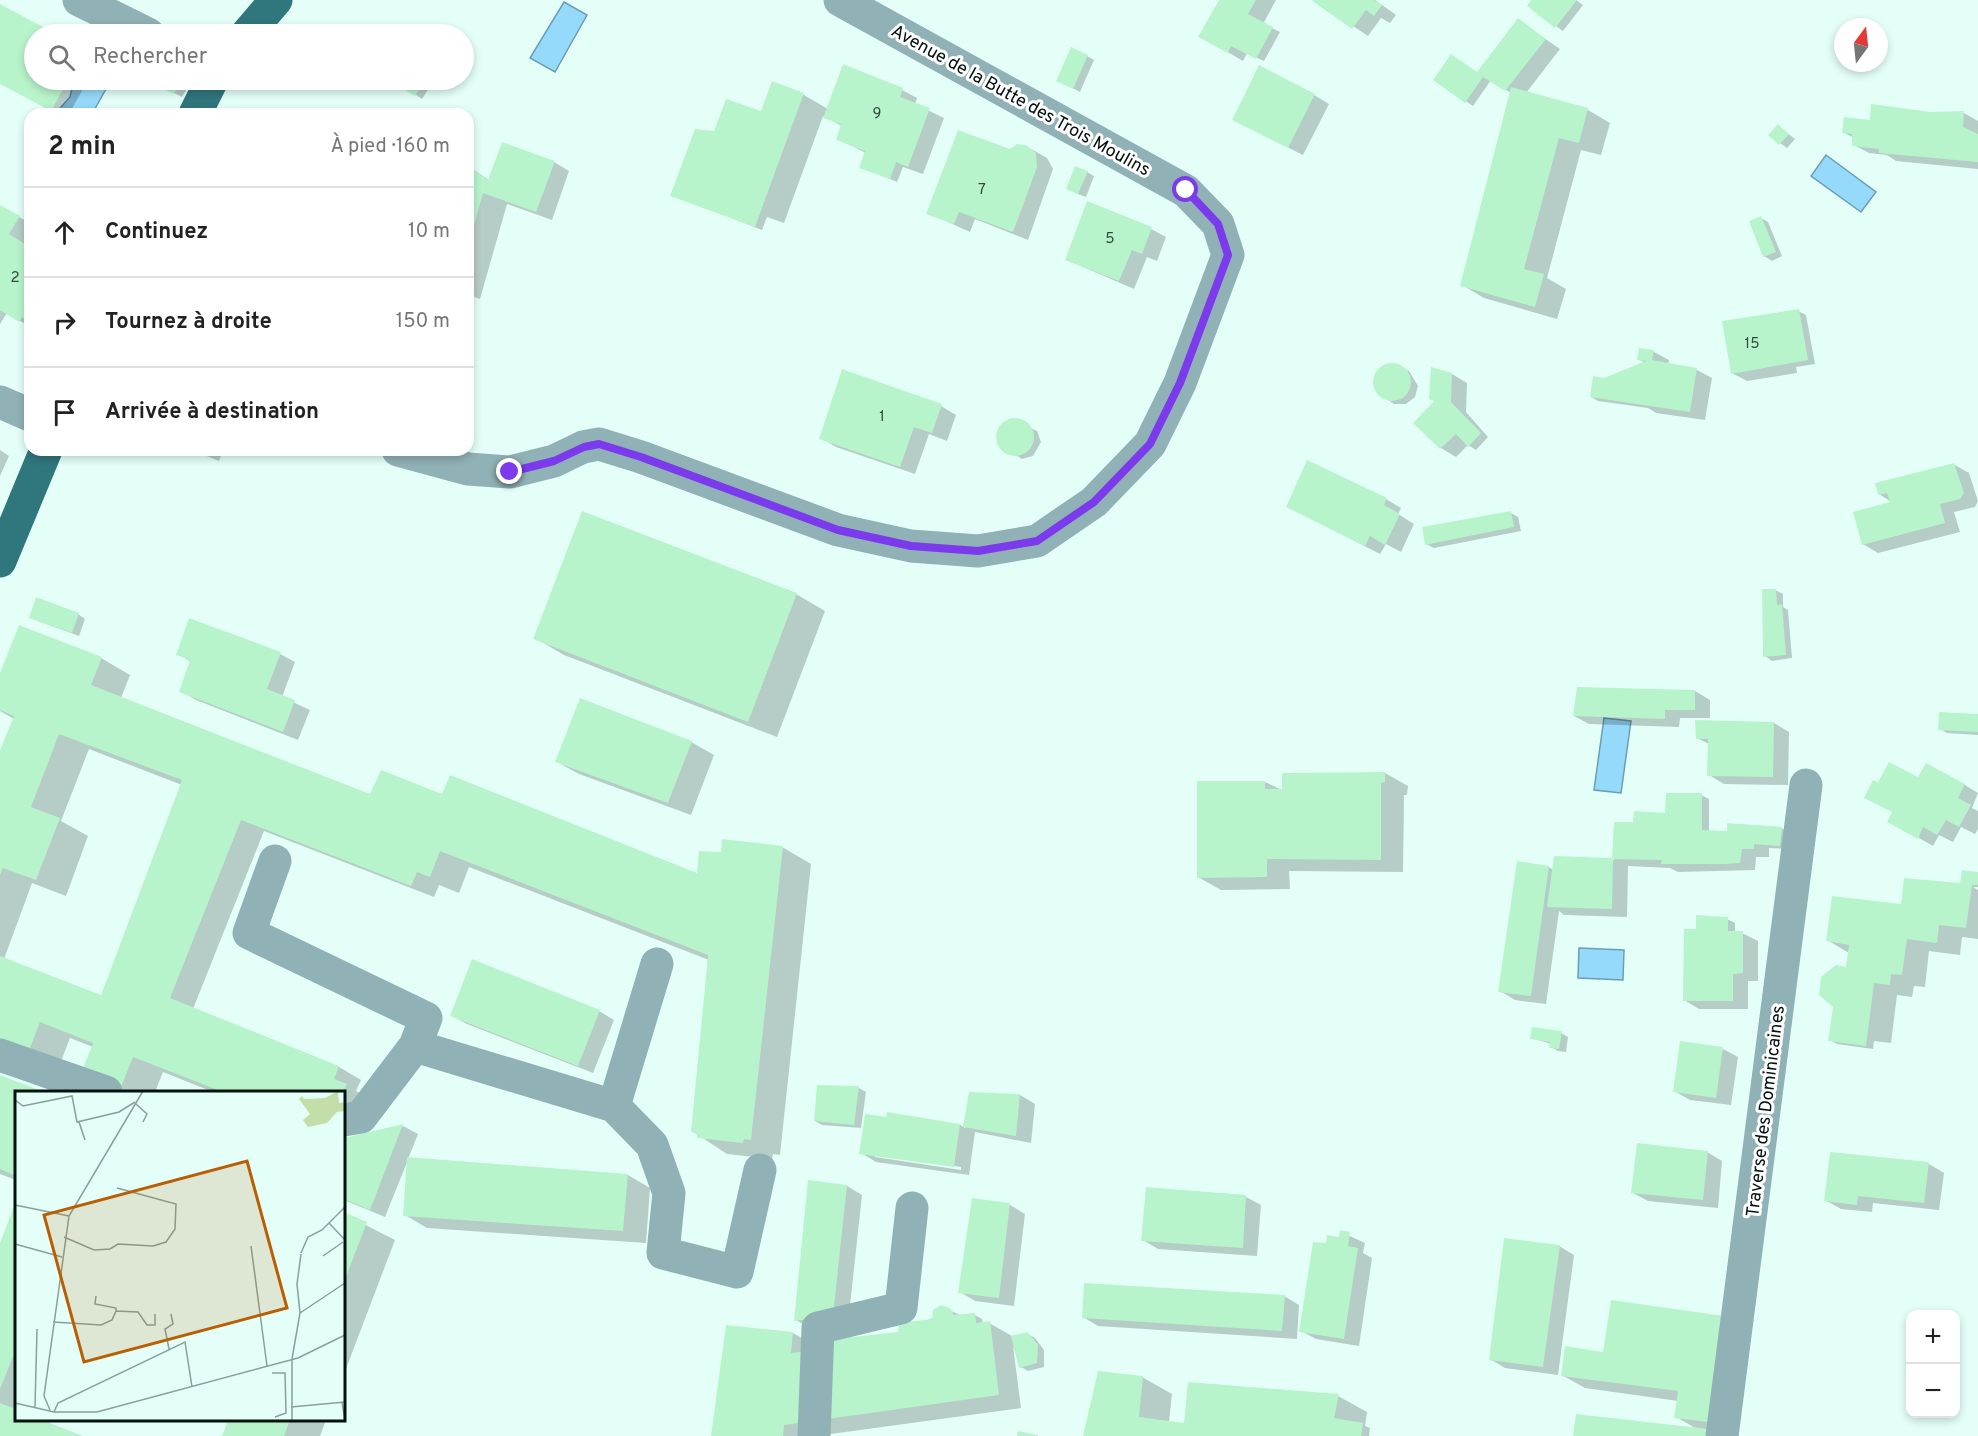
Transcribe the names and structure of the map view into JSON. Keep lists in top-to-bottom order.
{
  "streets": {
    "street": ["Avenue de la Butte des Trois Moulins", "Traverse des Dominicaines"]
  },
  "house_numbers": [
    "9",
    "7",
    "5",
    "2",
    "15",
    "1"
  ],
  "north": "top",
  "page": {
    "search": "Rechercher",
    "heading": ["2 min", "À pied · 160 m"],
    "list": [
      ["Continuez", "10 m"],
      ["Tournez à droite", "150 m"],
      "Arrivée à destination"
    ],
    "map_buttons": ["+", "−"]
  }
}
